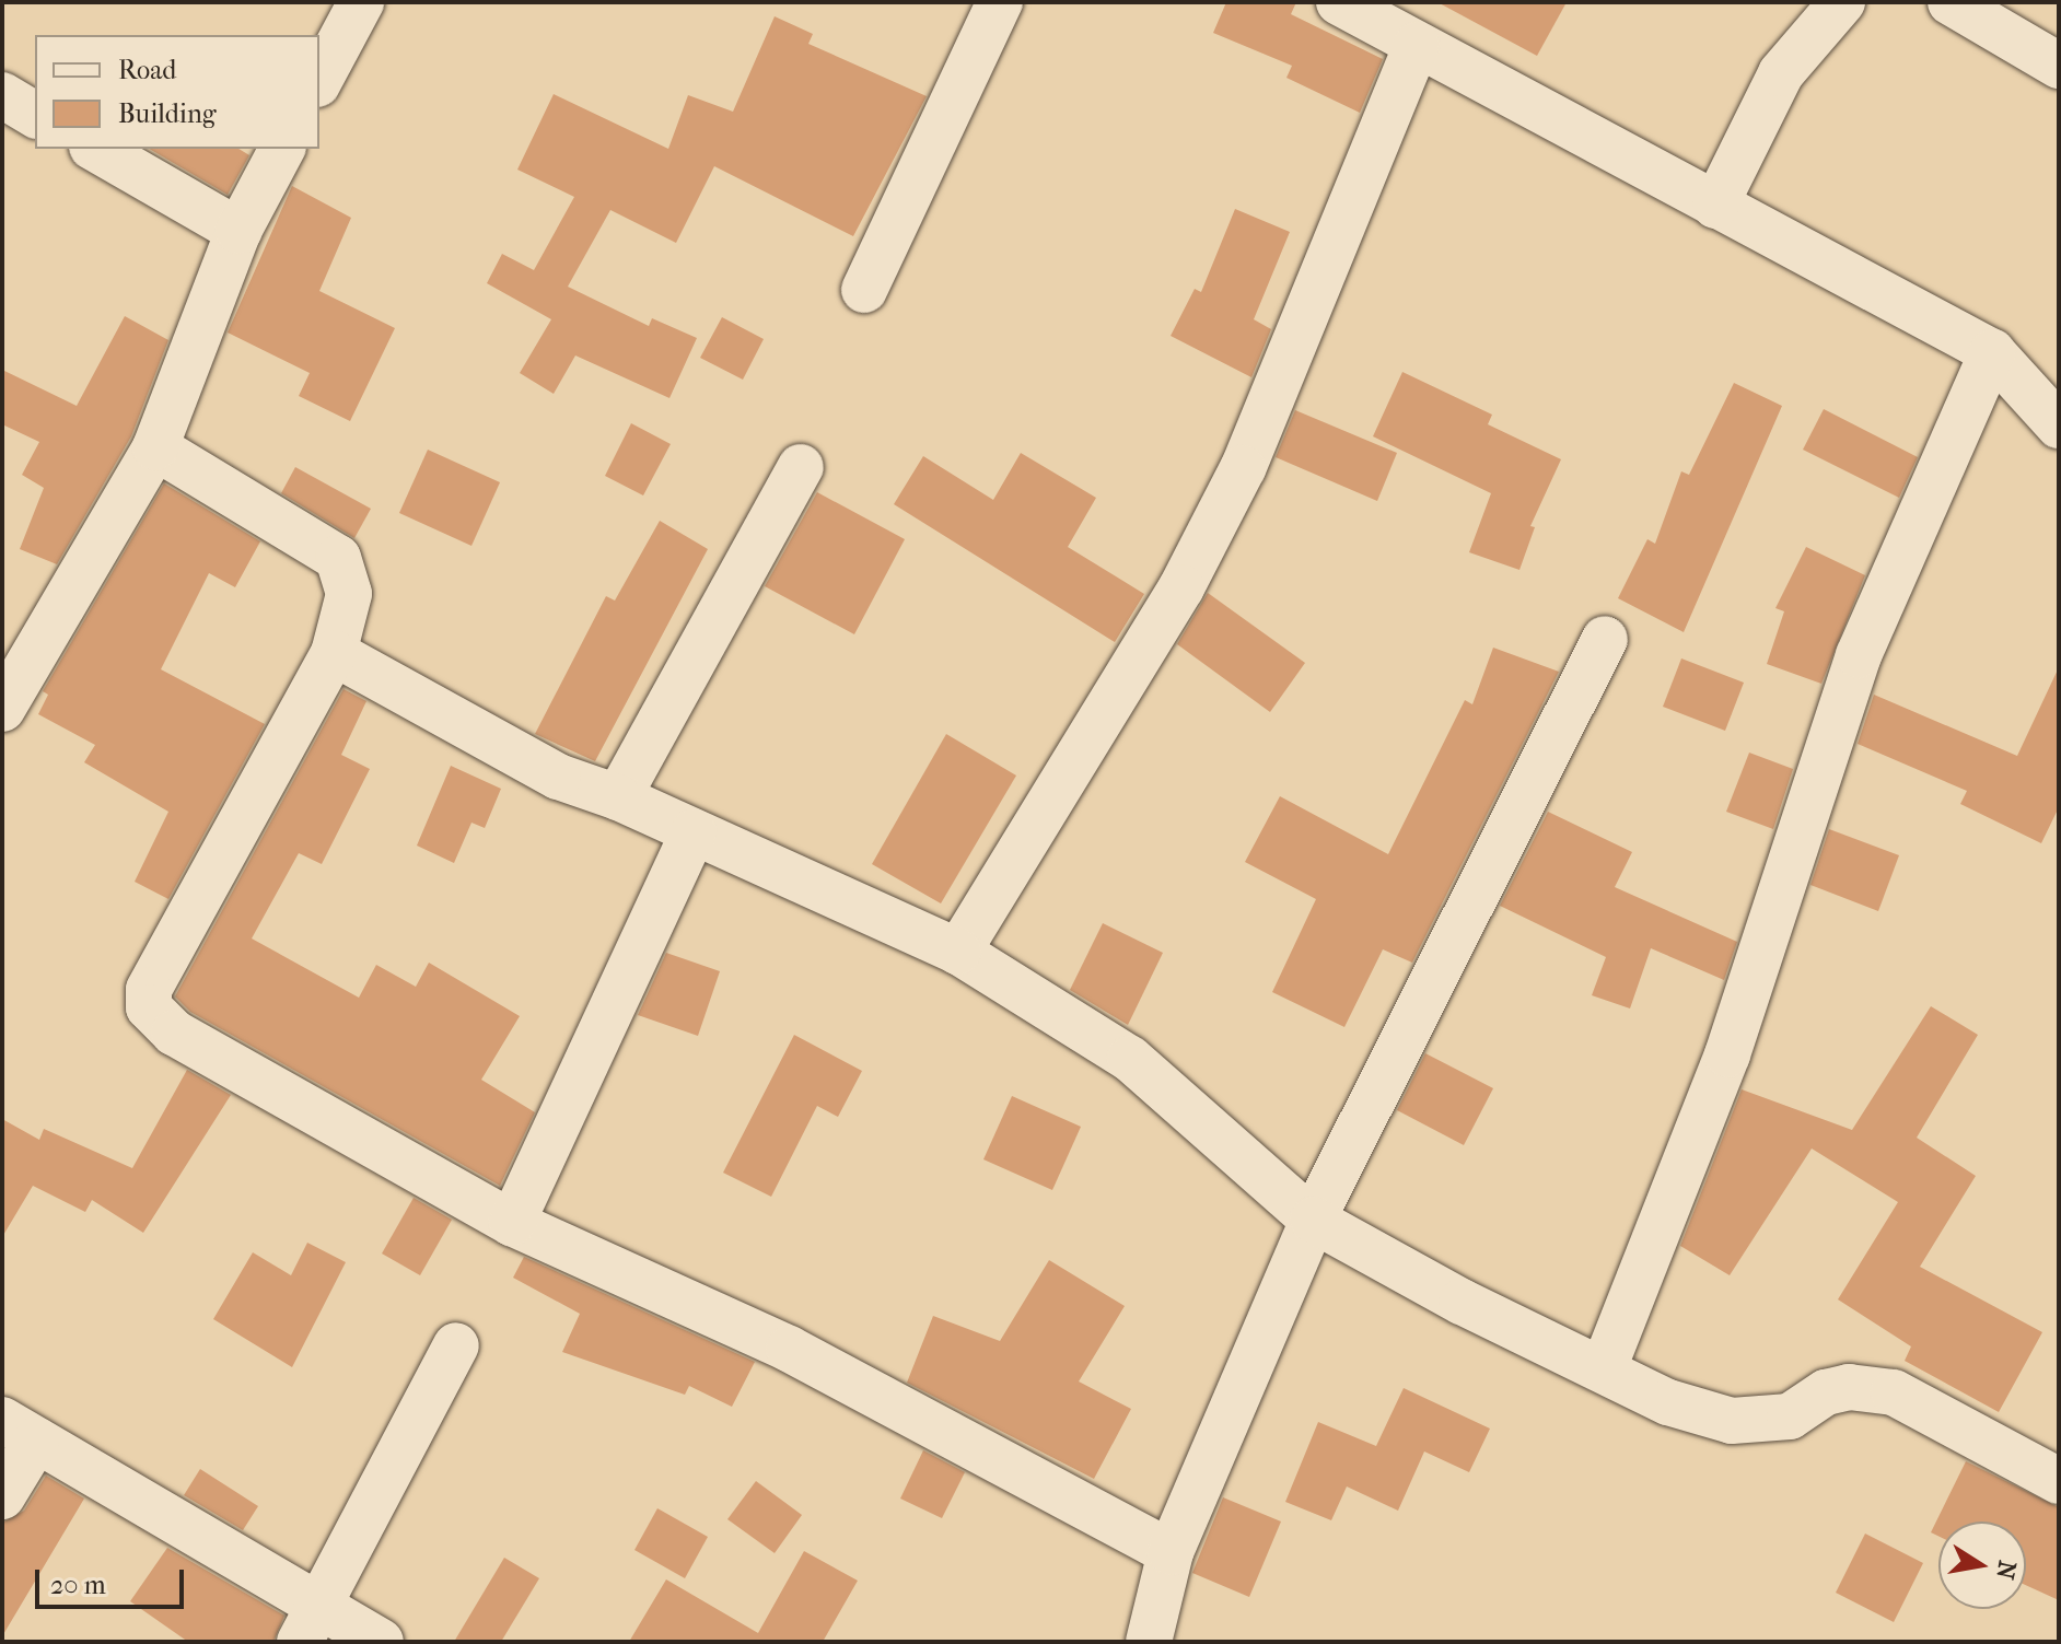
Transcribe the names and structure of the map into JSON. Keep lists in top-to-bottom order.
{
  "legend": ["Road", "Building"],
  "scale_bar": "20 m",
  "north": "right"
}
